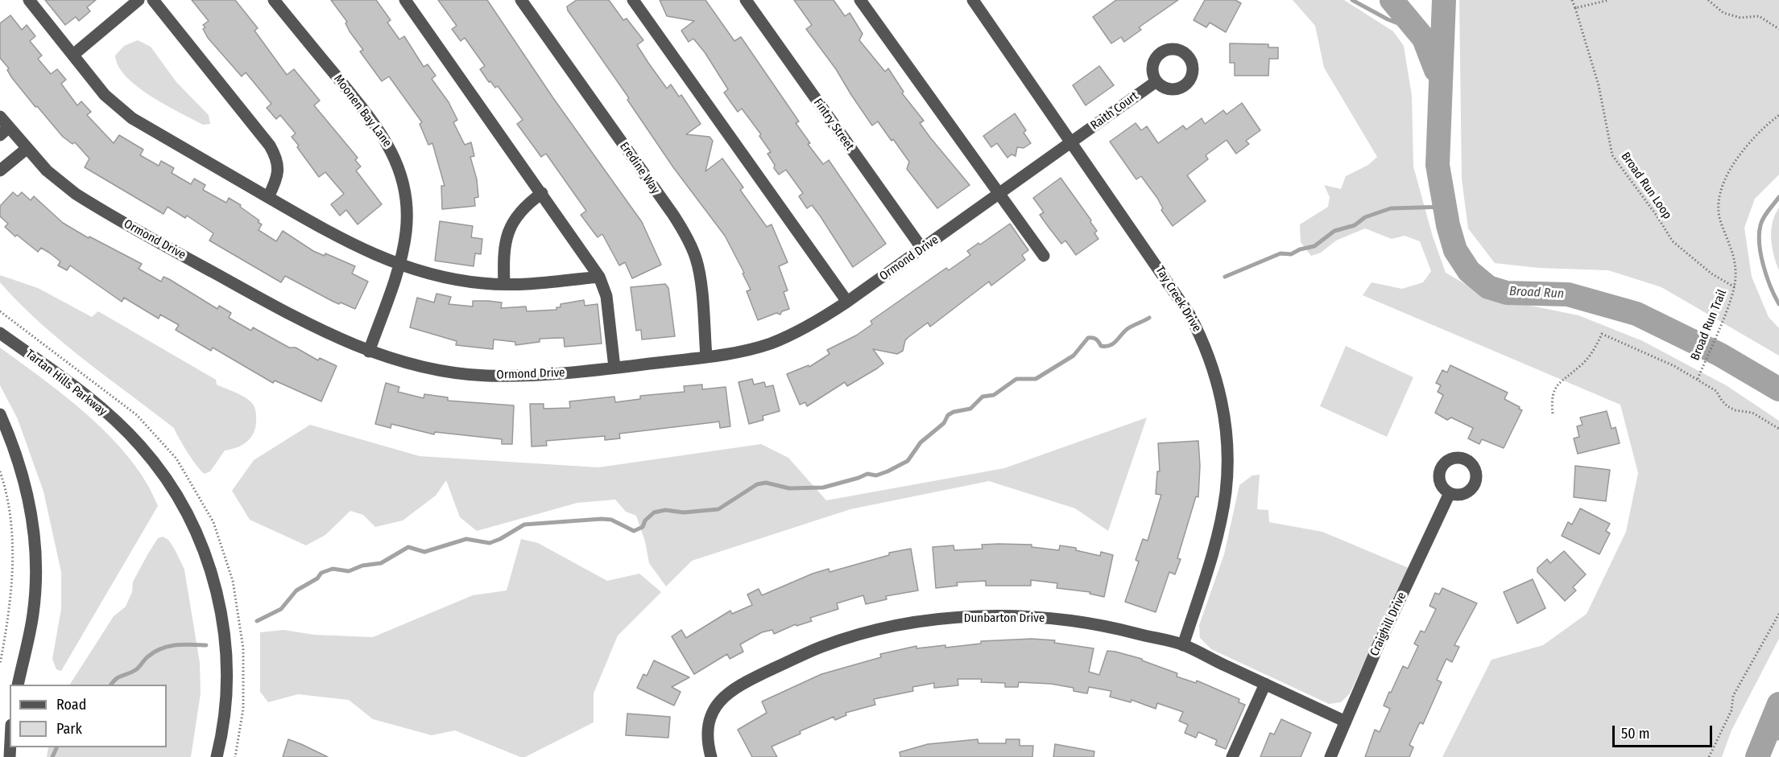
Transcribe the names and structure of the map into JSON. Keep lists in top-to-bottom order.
{
  "streets": {
    "street": [
      "Moonen Bay Lane",
      "Raith Court",
      "Fintry Street",
      "Eredine Way",
      "Ormond Drive",
      "Tay Creek Drive",
      "Tartan Hills Parkway",
      "Dunbarton Drive",
      "Craighill Drive"
    ],
    "path": ["Broad Run Loop", "Broad Run Trail"]
  },
  "crossings": [
    ["Moonen Bay Lane", "Ormond Drive"],
    ["Raith Court", "Ormond Drive"],
    ["Raith Court", "Tay Creek Drive"],
    ["Fintry Street", "Ormond Drive"],
    ["Eredine Way", "Ormond Drive"],
    ["Broad Run Loop", "Broad Run Trail"],
    ["Ormond Drive", "Tay Creek Drive"],
    ["Tay Creek Drive", "Dunbarton Drive"],
    ["Dunbarton Drive", "Craighill Drive"]
  ],
  "water": ["Broad Run"],
  "legend": ["Road", "Park"],
  "scale_bar": "50 m"
}
